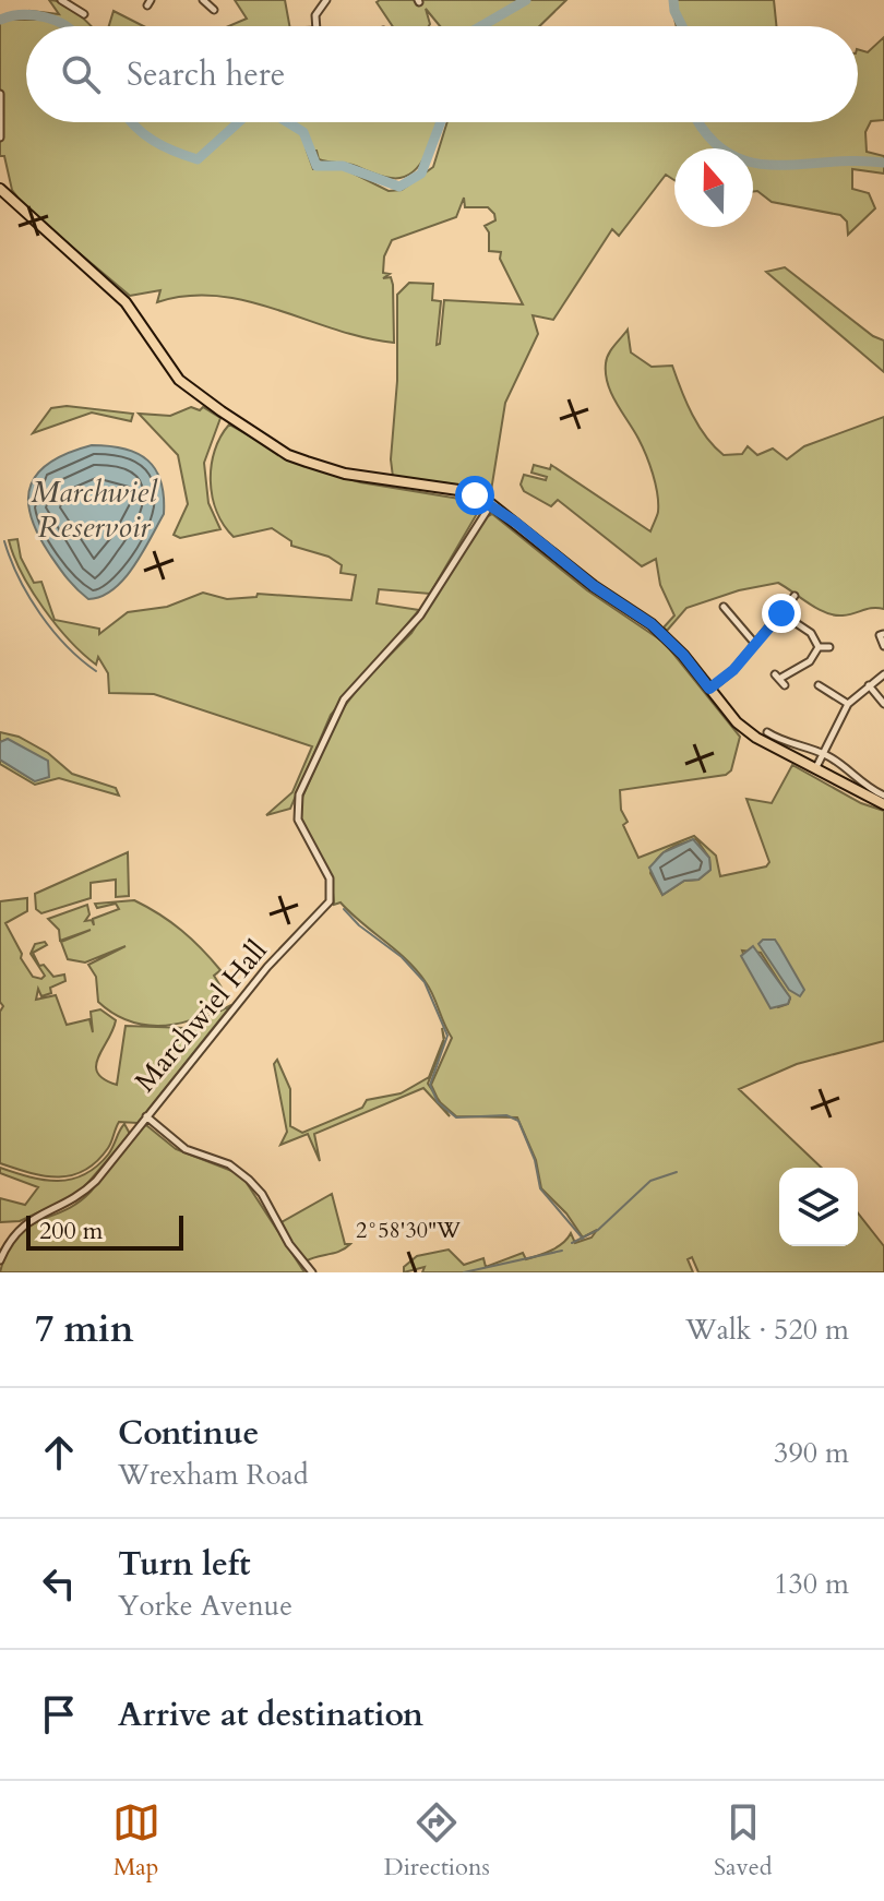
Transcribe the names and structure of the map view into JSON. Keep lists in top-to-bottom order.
{
  "streets": {
    "street": ["Marchwiel Hall"]
  },
  "water": ["Marchwiel Reservoir"],
  "scale_bar": "200 m",
  "north": "top",
  "page": {
    "search": "Search here",
    "scale": "200 m",
    "heading": ["7 min", "Walk · 520 m"],
    "list": [
      ["Continue", "Wrexham Road", "390 m"],
      ["Turn left", "Yorke Avenue", "130 m"],
      "Arrive at destination"
    ],
    "nav": ["Map", "Directions", "Saved"]
  },
  "coordinates": ["2°58'30\"W"]
}
